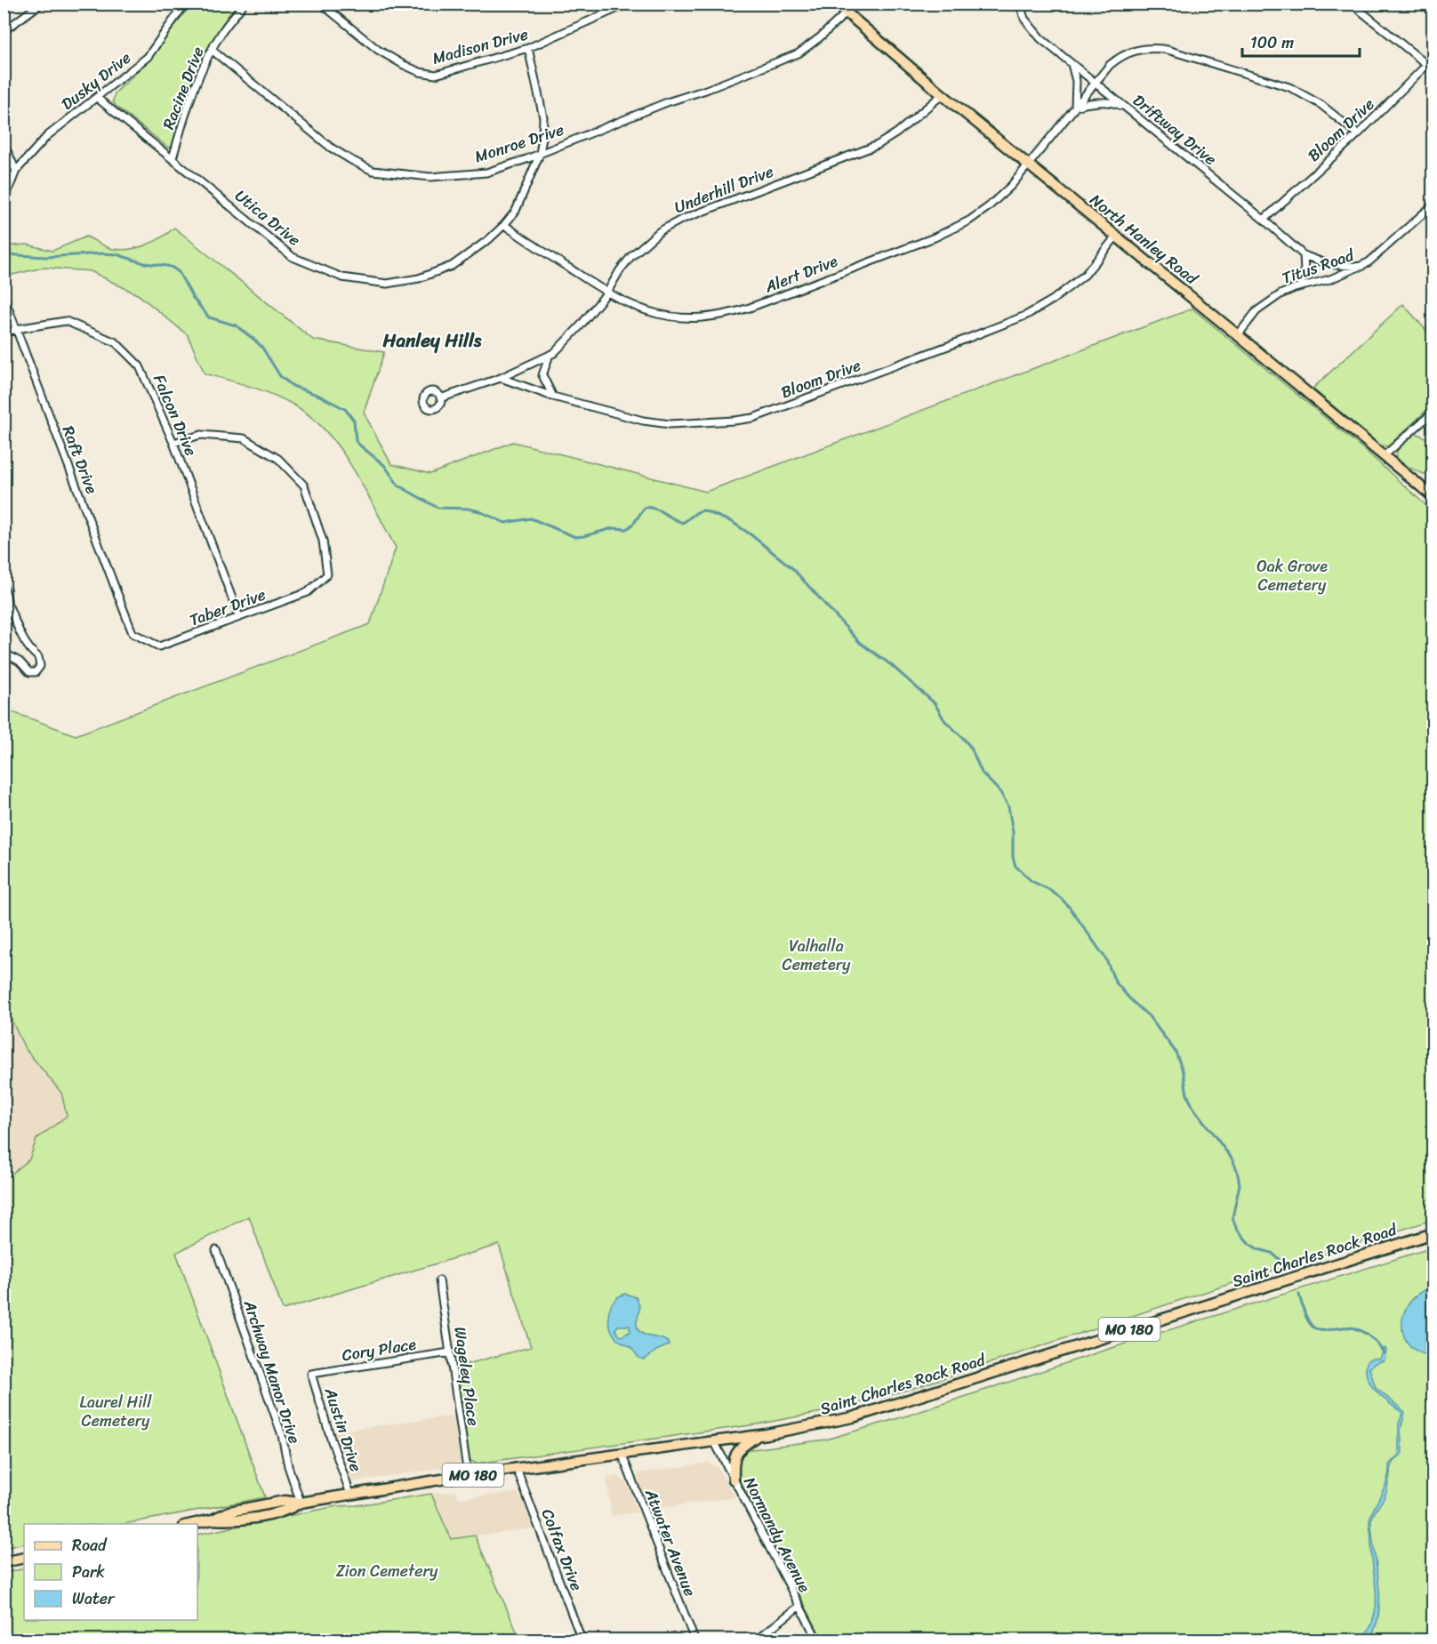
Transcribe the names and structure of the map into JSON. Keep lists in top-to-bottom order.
{
  "streets": {
    "main road": ["North Hanley Road", "Saint Charles Rock Road", "MO 180"],
    "street": [
      "Madison Drive",
      "Dusky Drive",
      "Racine Drive",
      "Driftway Drive",
      "Bloom Drive",
      "Monroe Drive",
      "Underhill Drive",
      "Utica Drive",
      "Titus Road",
      "Alert Drive",
      "Falcon Drive",
      "Raft Drive",
      "Taber Drive",
      "Cory Place",
      "Archway Manor Drive",
      "Wageley Place",
      "Austin Drive",
      "Normandy Avenue",
      "Atwater Avenue",
      "Colfax Drive"
    ]
  },
  "crossings": [
    ["Madison Drive", "Utica Drive"],
    ["Dusky Drive", "Utica Drive"],
    ["Racine Drive", "Monroe Drive"],
    ["Racine Drive", "Utica Drive"],
    ["Driftway Drive", "Bloom Drive"],
    ["Driftway Drive", "Titus Road"],
    ["Driftway Drive", "Alert Drive"],
    ["Bloom Drive", "Underhill Drive"],
    ["Bloom Drive", "North Hanley Road"],
    ["Bloom Drive", "Alert Drive"],
    ["Monroe Drive", "Utica Drive"],
    ["Monroe Drive", "North Hanley Road"],
    ["Underhill Drive", "North Hanley Road"],
    ["Underhill Drive", "Alert Drive"],
    ["Utica Drive", "Alert Drive"],
    ["North Hanley Road", "Titus Road"],
    ["North Hanley Road", "Alert Drive"],
    ["Falcon Drive", "Raft Drive"],
    ["Falcon Drive", "Taber Drive"],
    ["Raft Drive", "Taber Drive"],
    ["Saint Charles Rock Road", "Archway Manor Drive"],
    ["Saint Charles Rock Road", "Wageley Place"],
    ["Saint Charles Rock Road", "Austin Drive"],
    ["Saint Charles Rock Road", "Normandy Avenue"],
    ["Saint Charles Rock Road", "Atwater Avenue"],
    ["Saint Charles Rock Road", "Colfax Drive"],
    ["Cory Place", "Wageley Place"],
    ["Cory Place", "Austin Drive"]
  ],
  "districts": ["Hanley Hills"],
  "parks": [
    "Oak Grove Cemetery",
    "Valhalla Cemetery",
    "Laurel Hill Cemetery",
    "Zion Cemetery"
  ],
  "legend": ["Road", "Park", "Water"],
  "scale_bar": "100 m"
}
